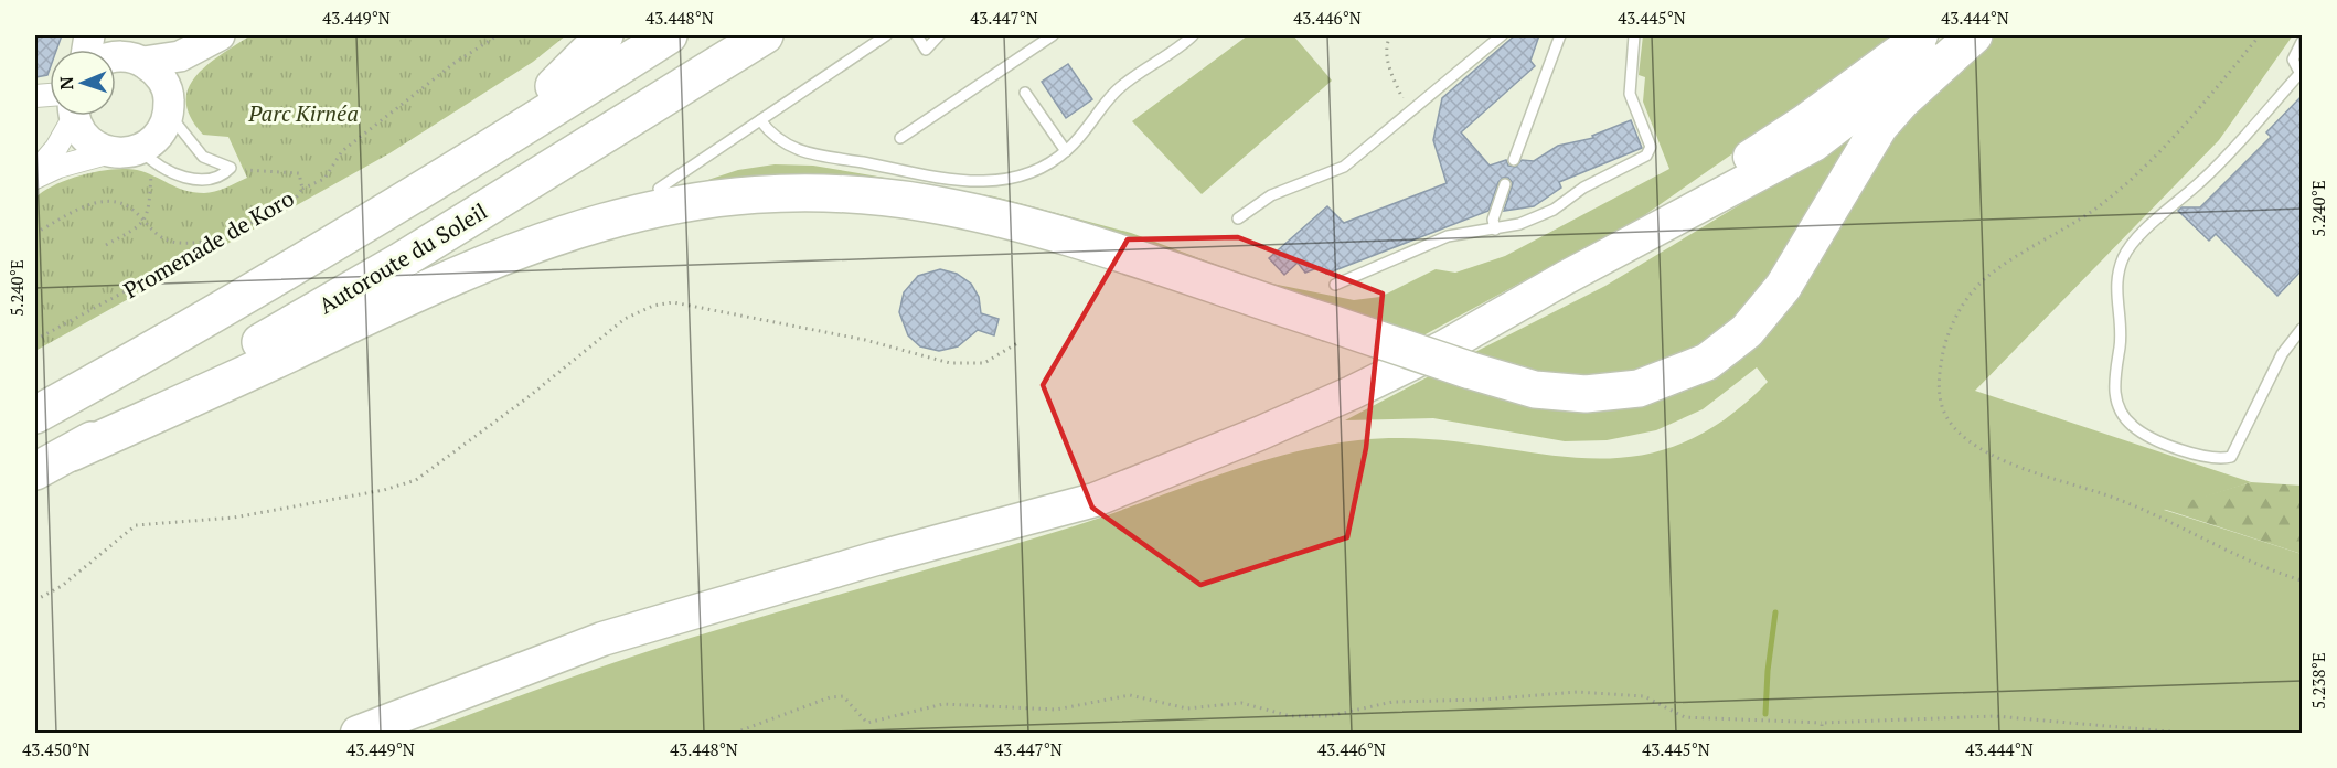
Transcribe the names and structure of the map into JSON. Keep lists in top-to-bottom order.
{
  "streets": {
    "highway": ["Autoroute du Soleil"],
    "path": ["Promenade de Koro"]
  },
  "parks": ["Parc Kirnéa"],
  "north": "left",
  "coordinates": [
    "43.449°N",
    "43.448°N",
    "43.447°N",
    "43.446°N",
    "43.445°N",
    "43.444°N",
    "5.240°E",
    "5.238°E",
    "43.450°N"
  ]
}
